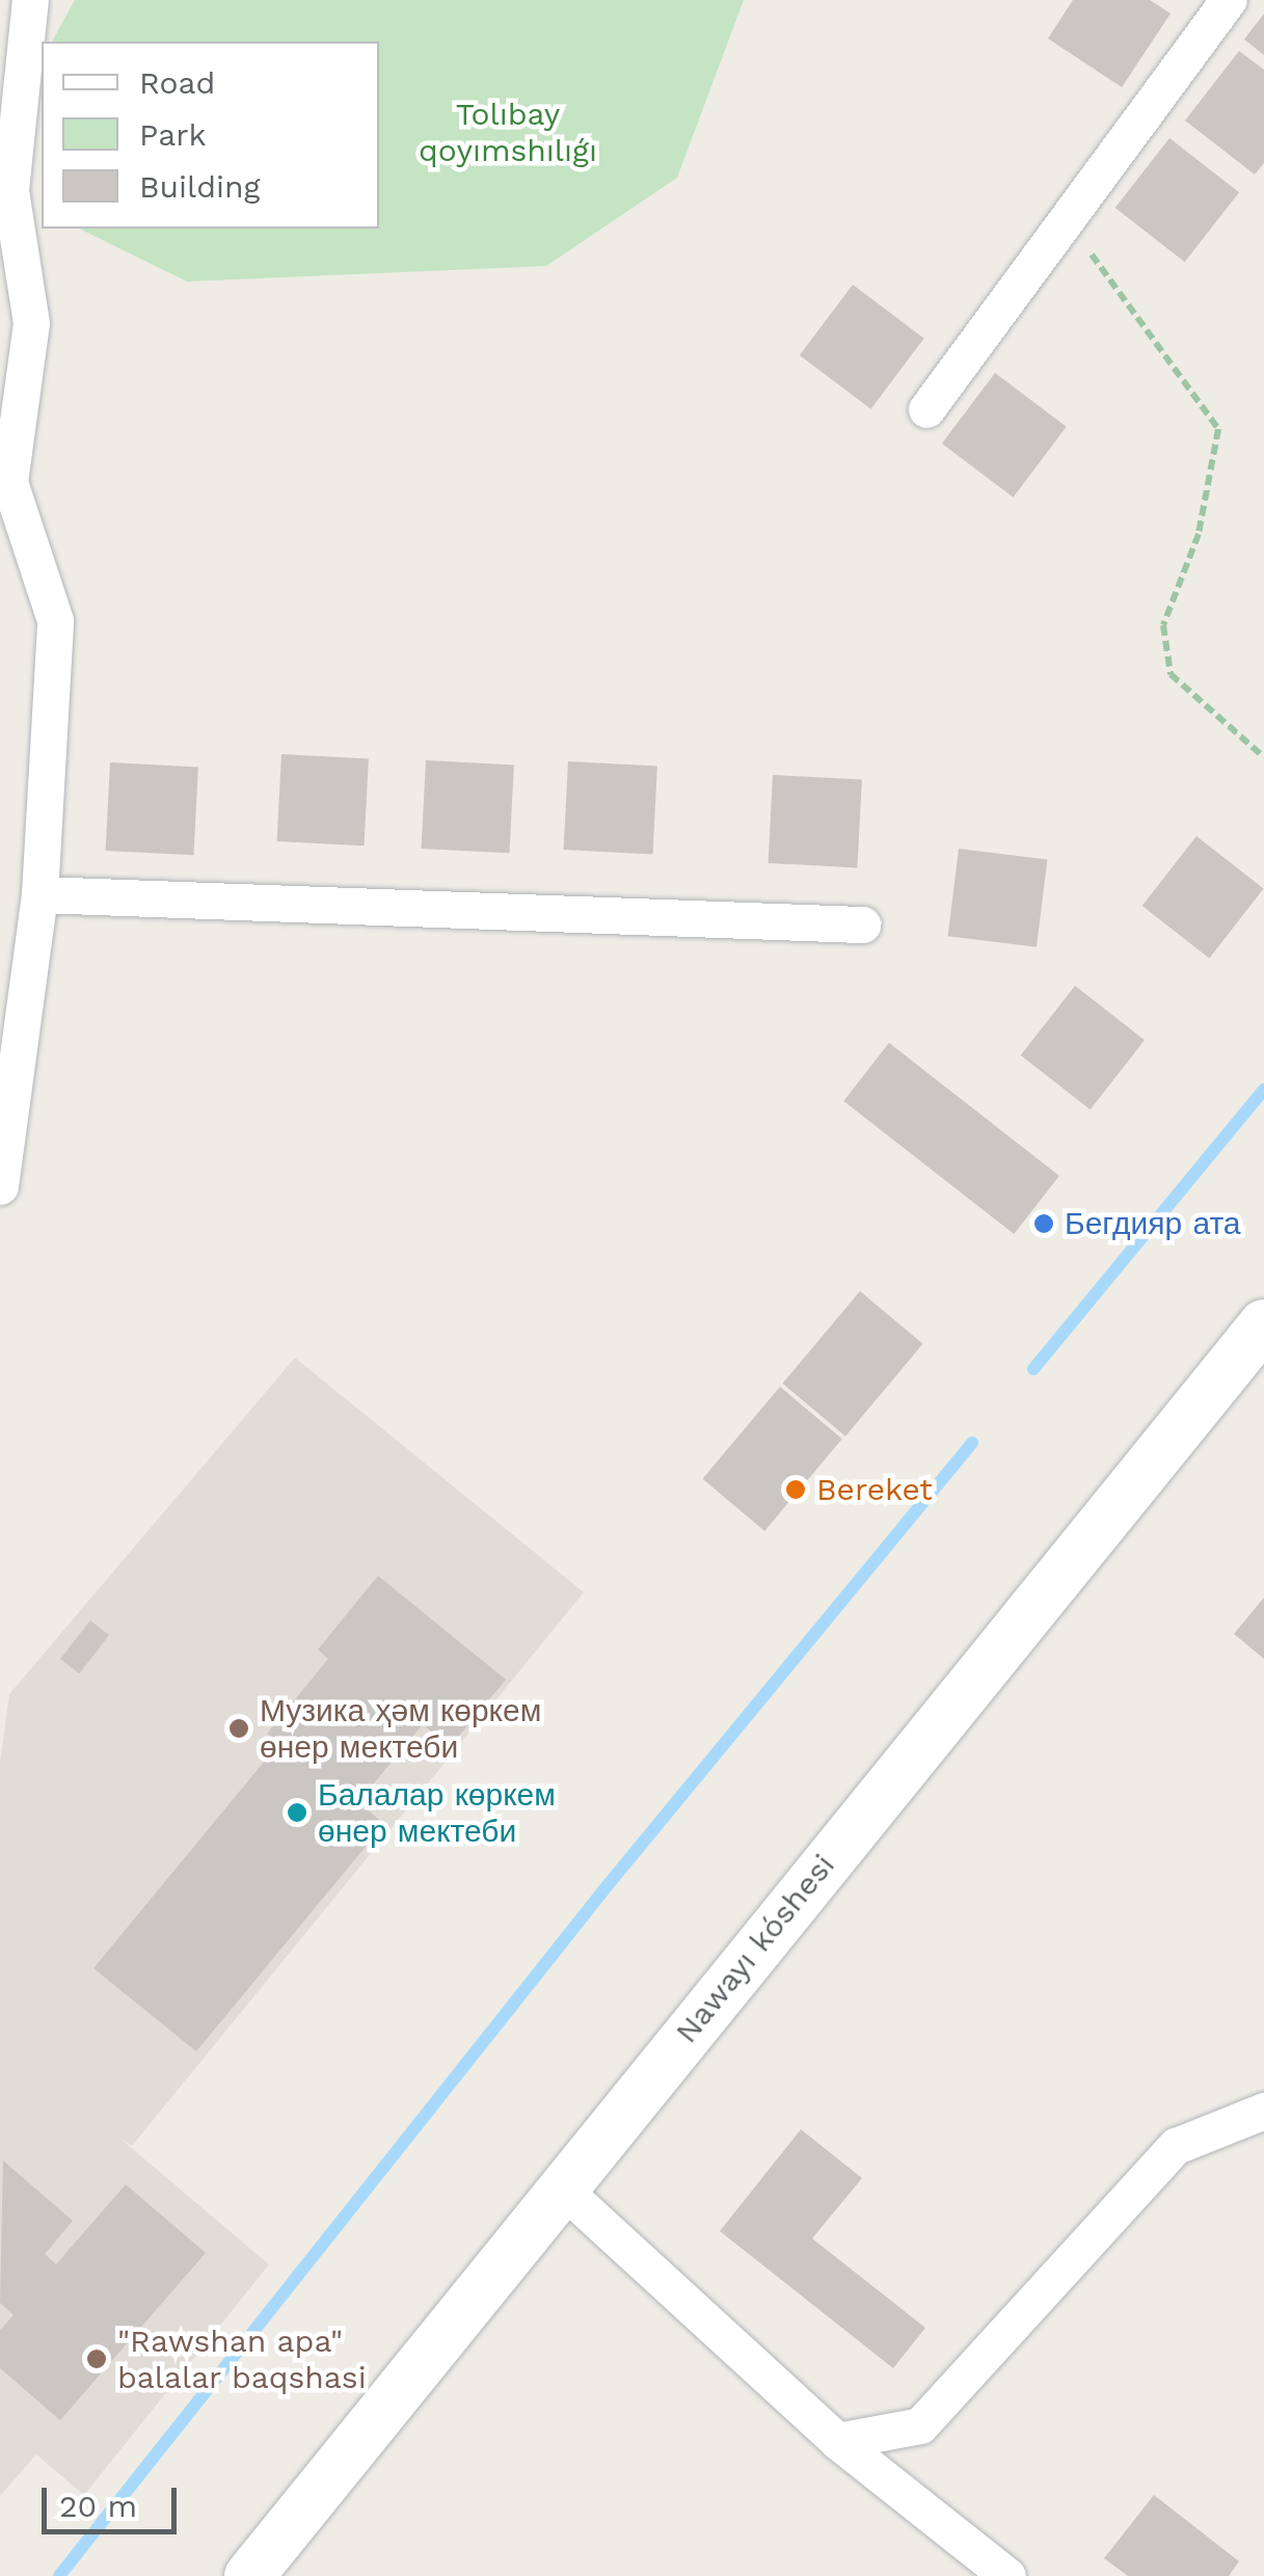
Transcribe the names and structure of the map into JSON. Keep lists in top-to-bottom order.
{
  "streets": {
    "main road": ["Nawayı kóshesi"]
  },
  "parks": ["Tolıbay qoyımshılıǵı"],
  "places": [
    "Бегдияр ата",
    "Bereket",
    "Музика ҳәм көркем өнер мектеби",
    "Балалар көркем өнер мектеби",
    "\"Rawshan apa\" balalar baqshasi"
  ],
  "legend": ["Road", "Park", "Building"],
  "scale_bar": "20 m"
}
